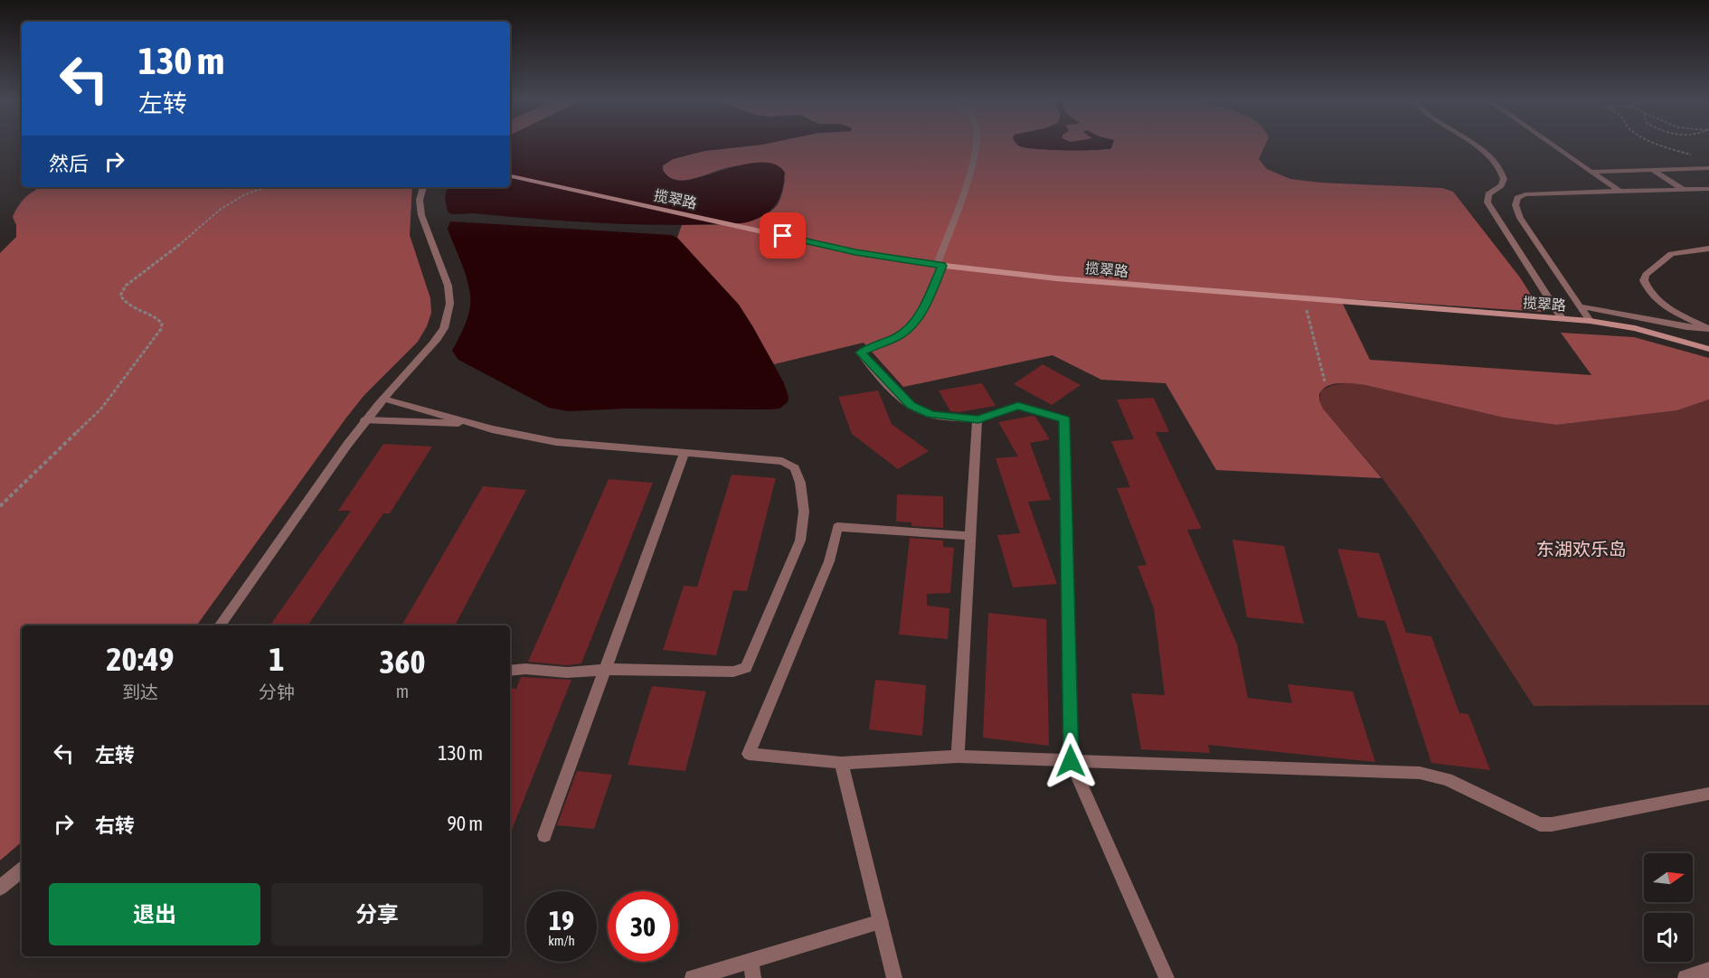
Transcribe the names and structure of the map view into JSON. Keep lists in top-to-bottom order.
{
  "streets": {
    "street": ["揽翠路"]
  },
  "parks": ["东湖欢乐岛"],
  "north": "right",
  "page": {
    "turn": ["130 m", "左转"],
    "then": "然后",
    "eta": [
      "20:49",
      "到达",
      "1",
      "分钟",
      "360",
      "m"
    ],
    "list": [
      {
        "name": "左转",
        "value": "130 m"
      },
      {
        "name": "右转",
        "value": "90 m"
      }
    ],
    "buttons": ["退出", "分享"],
    "speed": "19 km/h",
    "limit": "30"
  }
}
